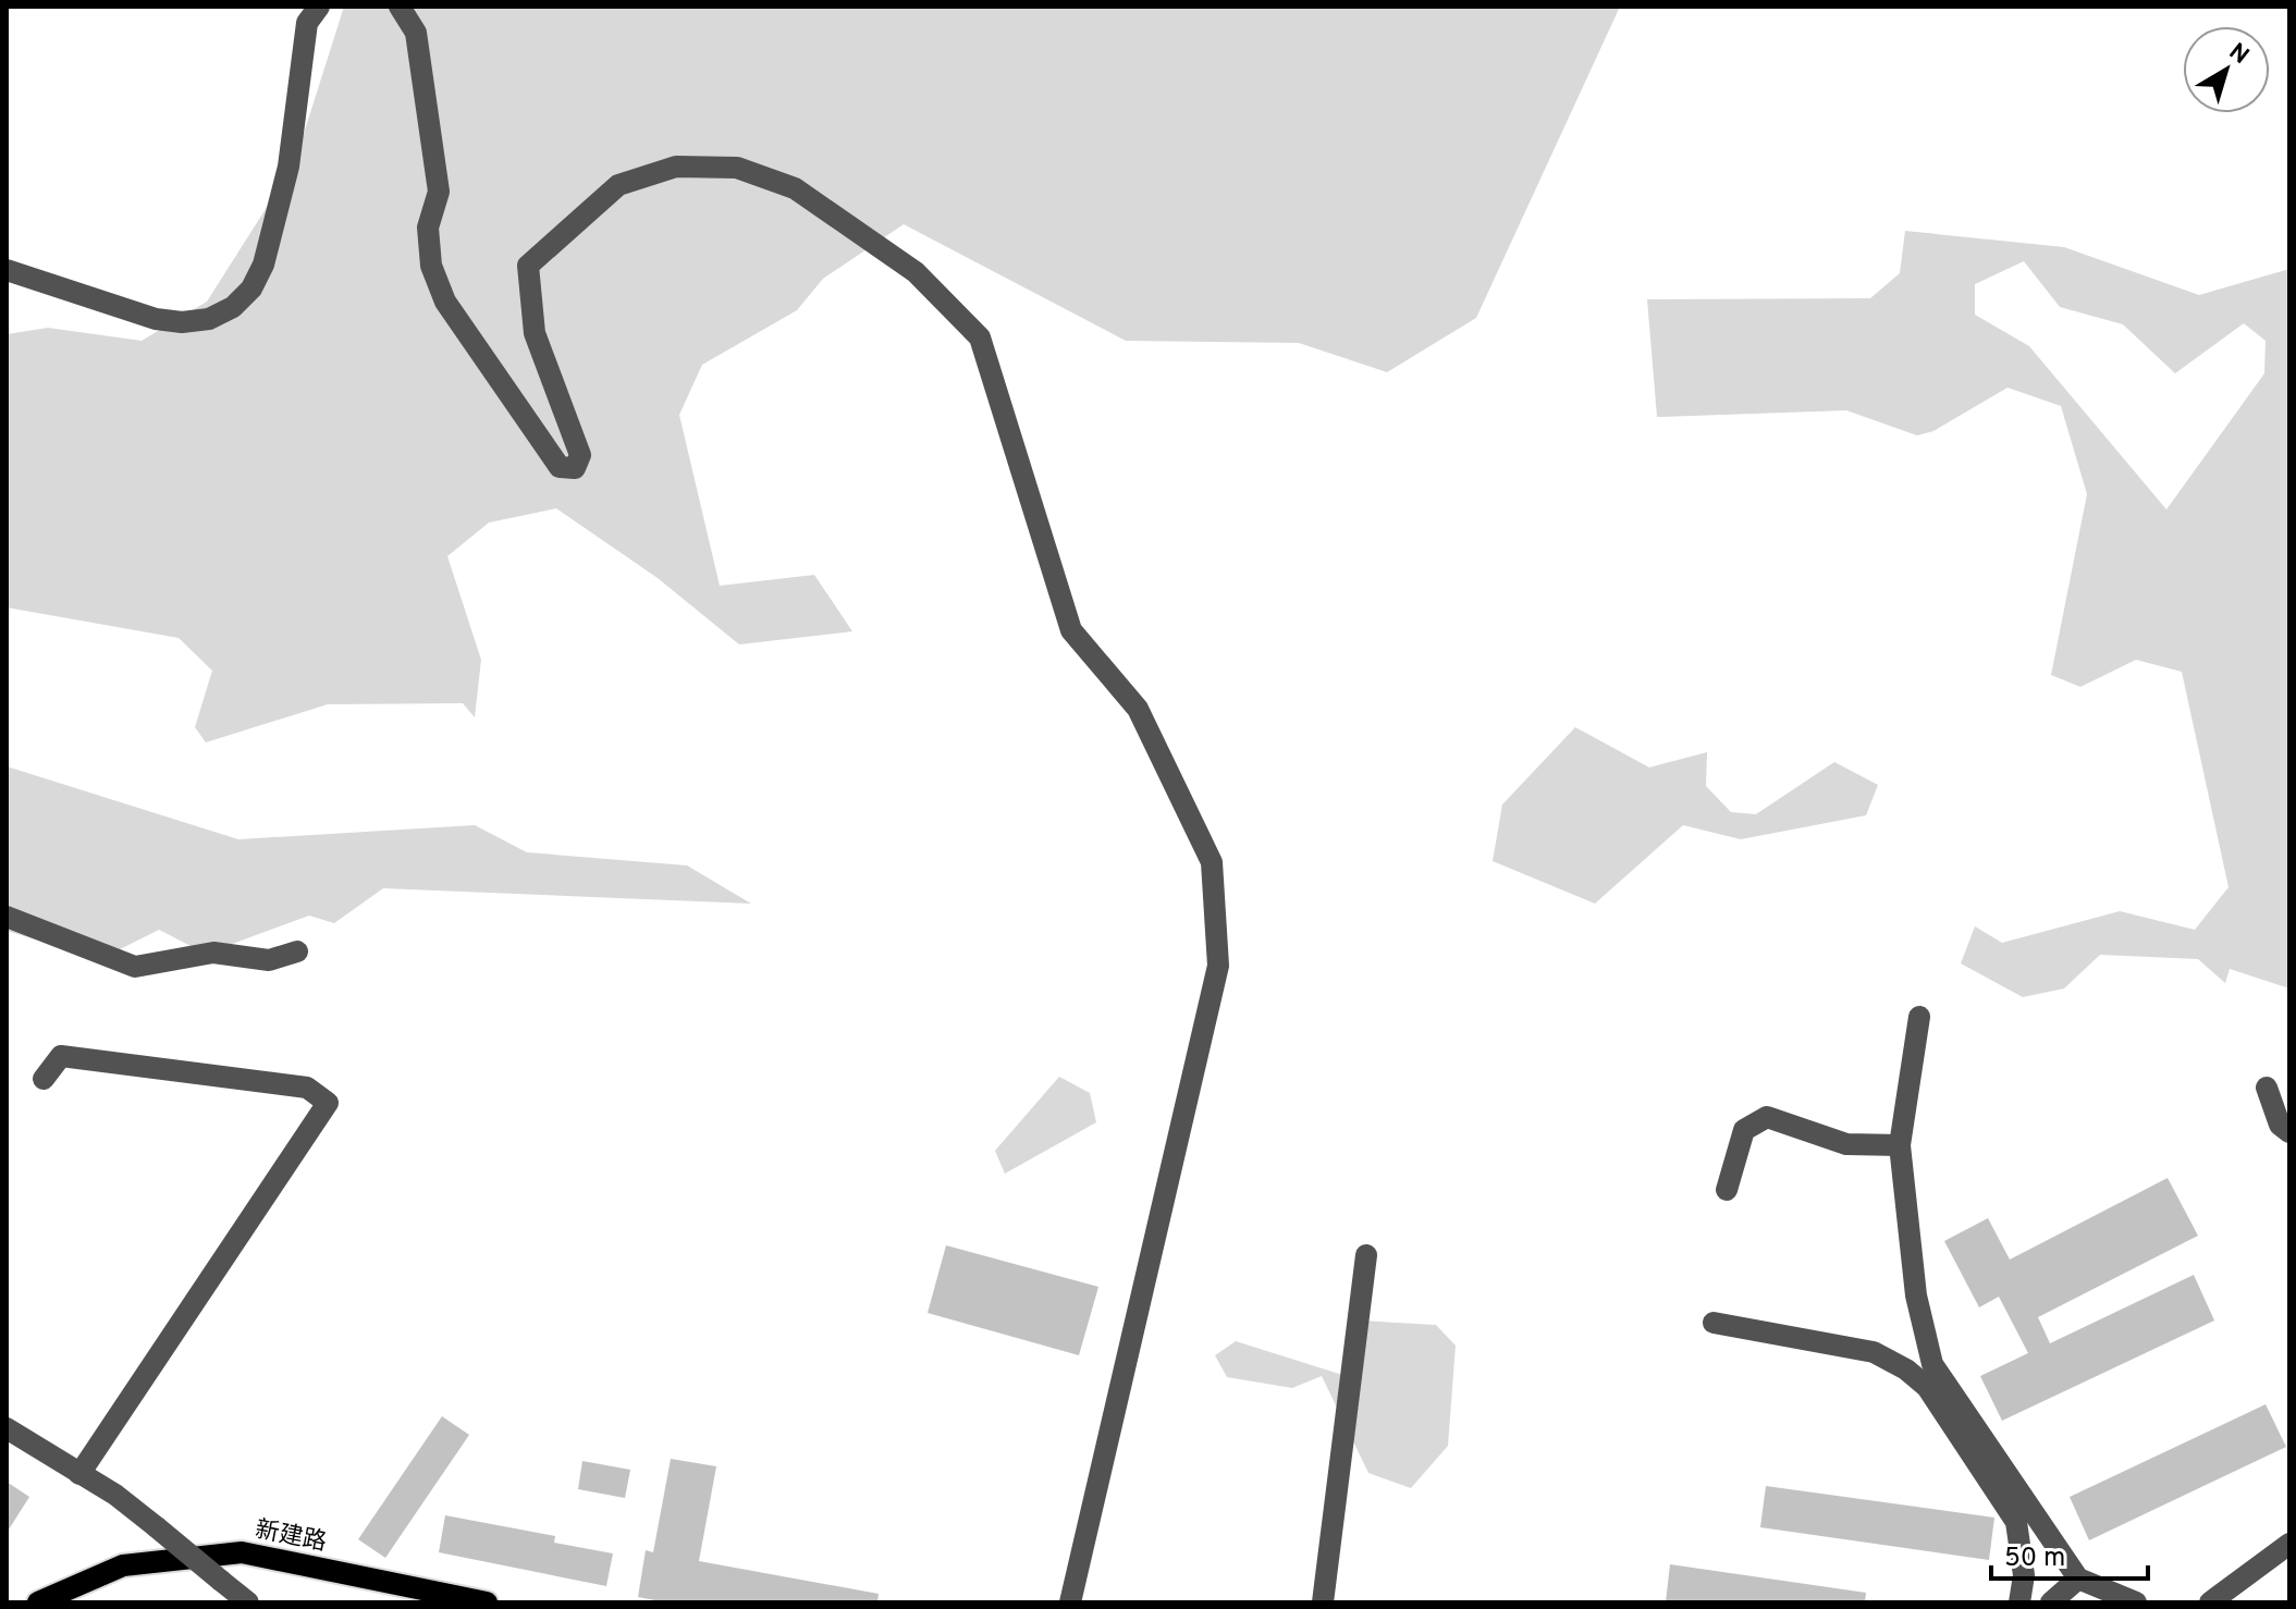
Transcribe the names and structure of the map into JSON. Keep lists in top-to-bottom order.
{
  "streets": {
    "main road": ["新建路"]
  },
  "scale_bar": "50 m",
  "north": "top right"
}
